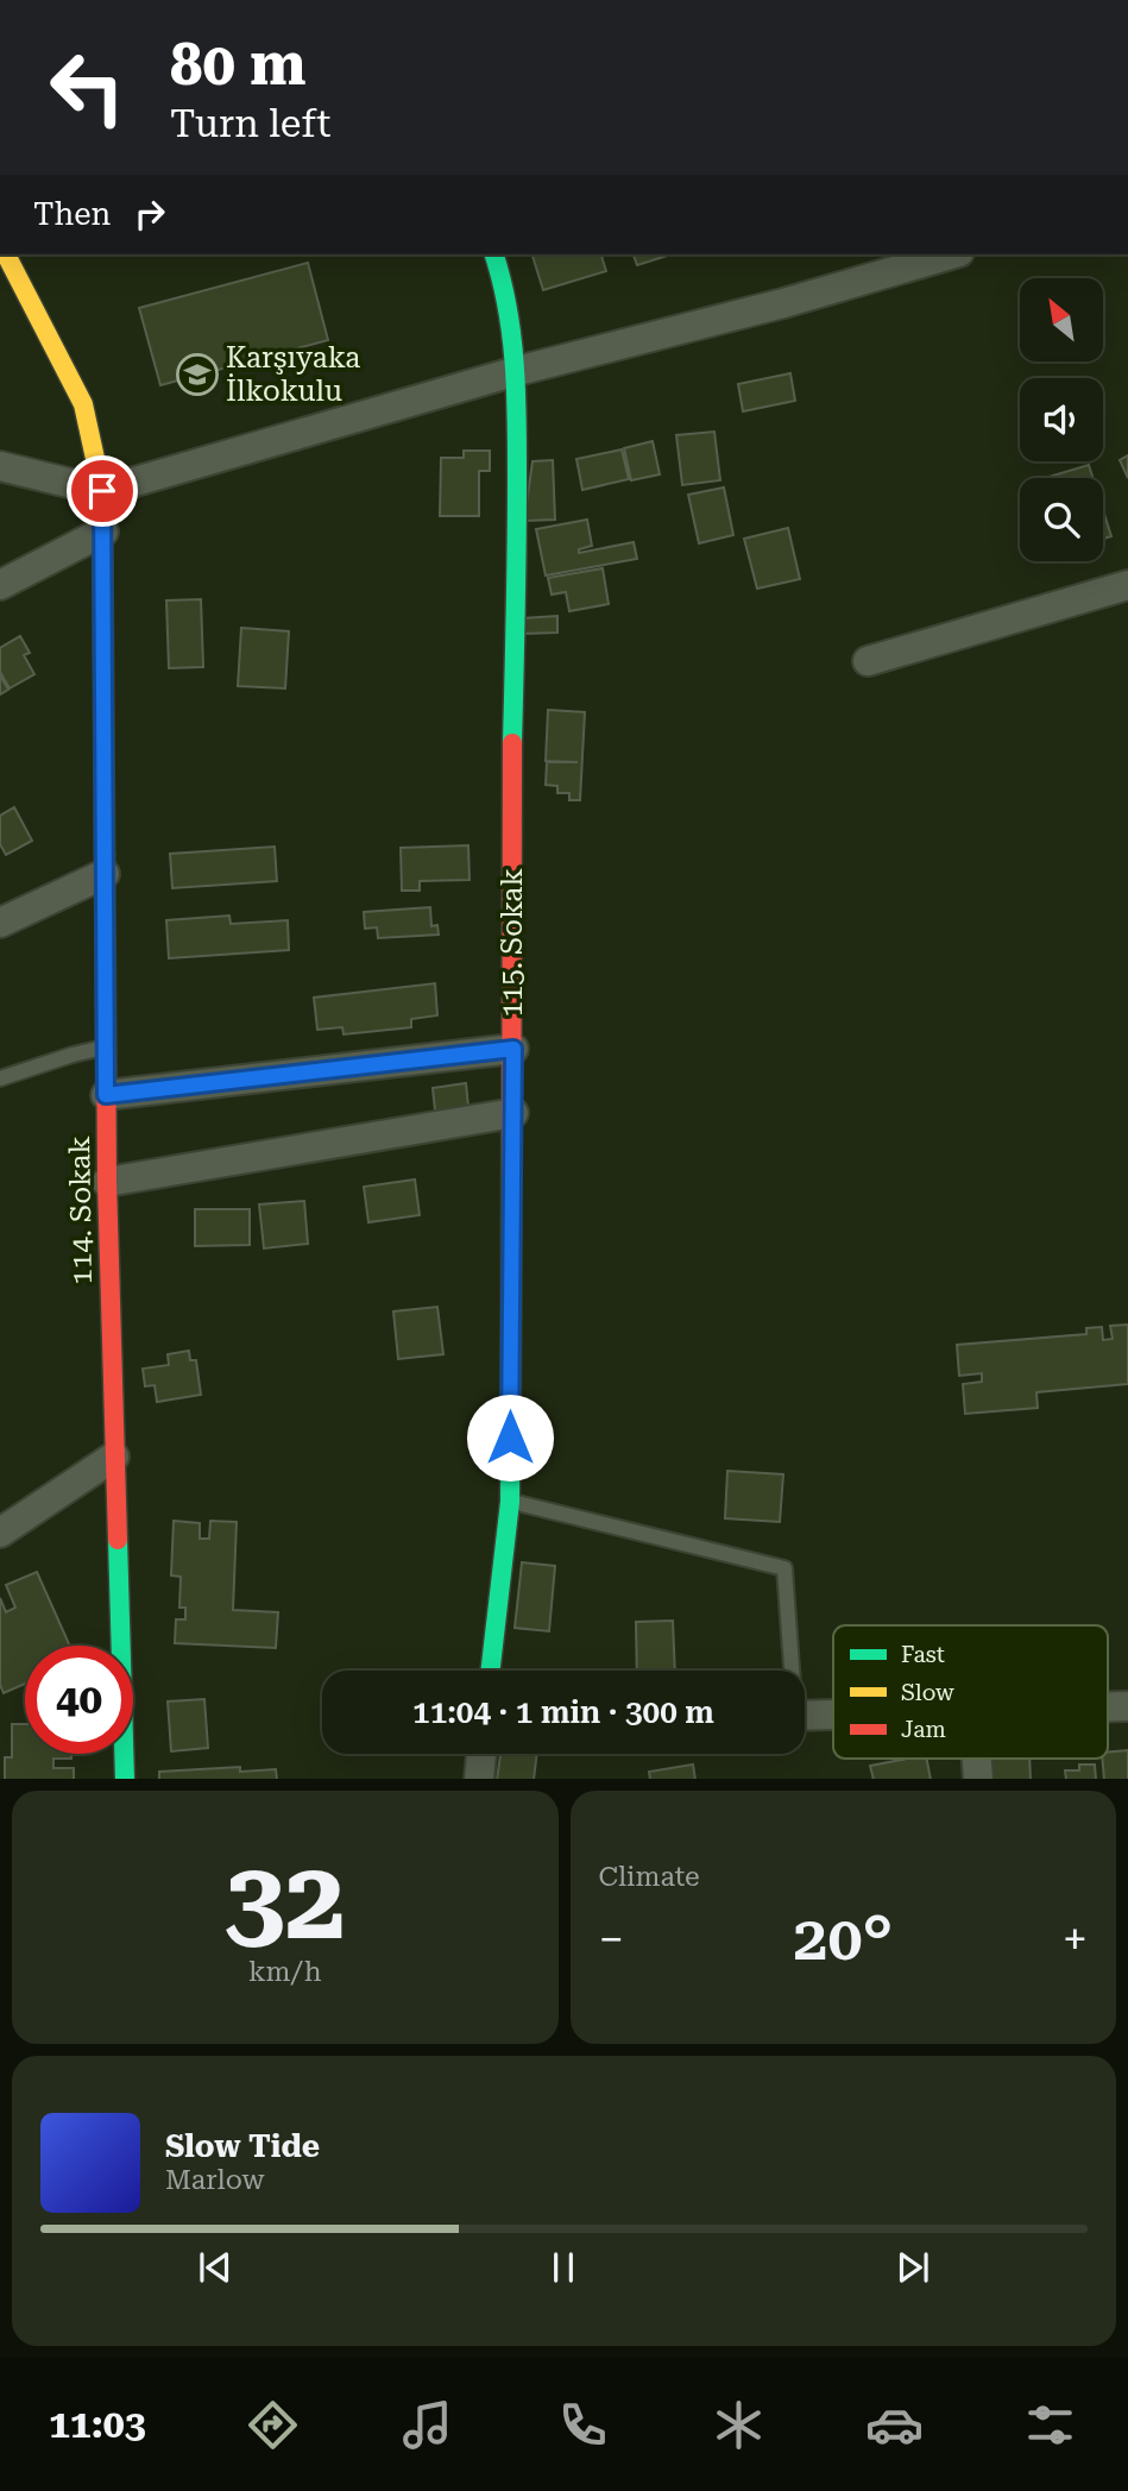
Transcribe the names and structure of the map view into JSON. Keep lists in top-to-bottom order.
{
  "streets": {
    "street": ["115. Sokak", "114. Sokak"]
  },
  "places": {
    "school or university": ["Karşıyaka İlkokulu"]
  },
  "legend": ["Fast", "Slow", "Jam"],
  "north": "top left",
  "page": {
    "turn": ["80 m", "Turn left"],
    "then": "Then",
    "limit": "40",
    "trip": "11:04 · 1 min · 300 m",
    "tile": [
      ["32", "km/h"],
      "Climate"
    ],
    "heat": ["−", "20°", "+"],
    "song": ["Slow Tide", "Marlow"],
    "tabs": "11:03"
  }
}
